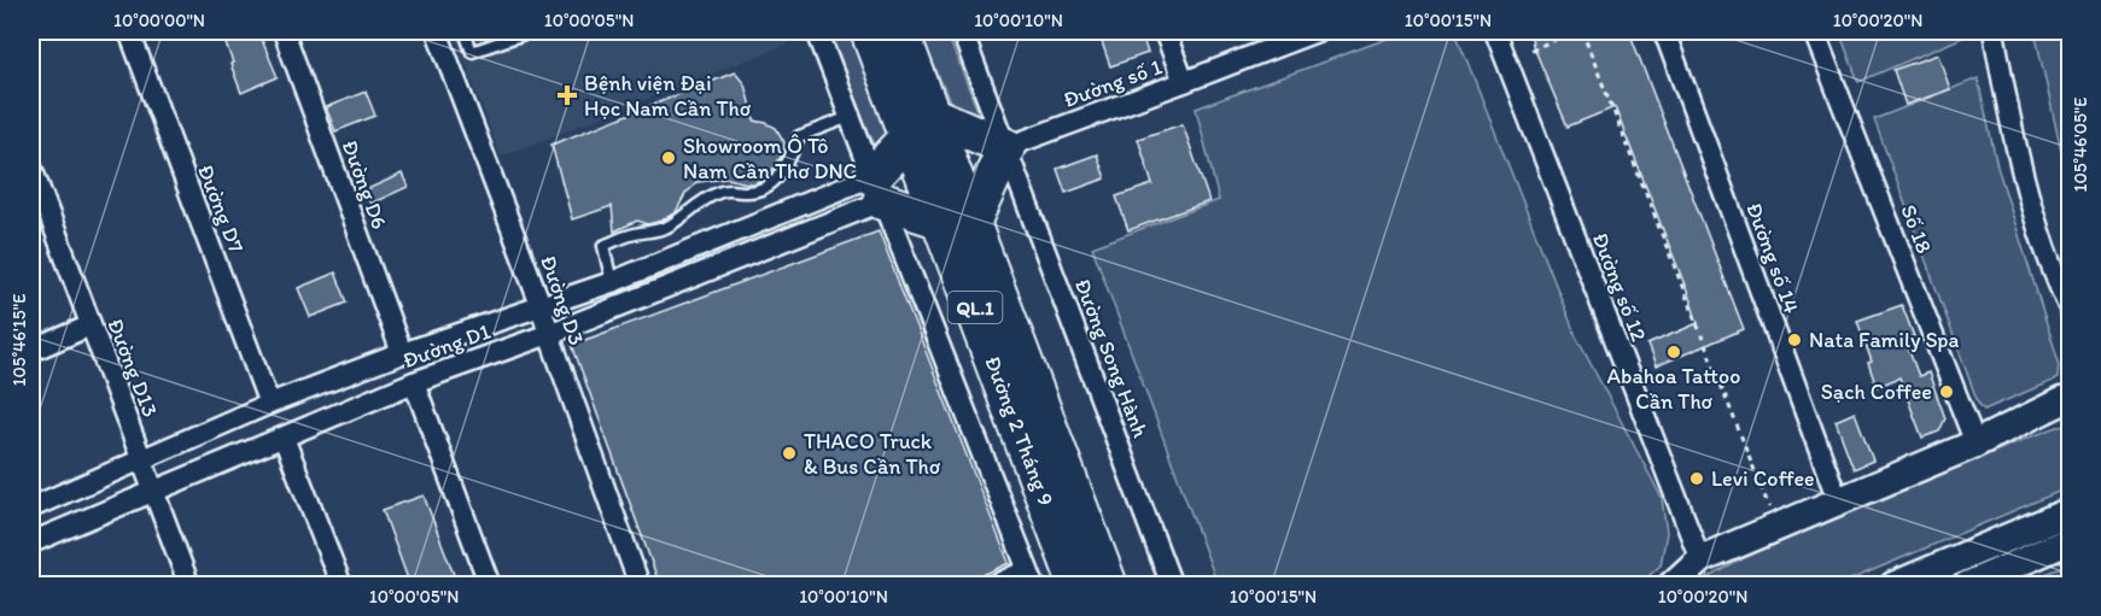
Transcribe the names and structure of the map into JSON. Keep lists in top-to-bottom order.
{
  "streets": {
    "highway": ["QL.1", "Đường 2 Tháng 9"],
    "street": [
      "Đường số 1",
      "Đường D6",
      "Đường D7",
      "Số 18",
      "Đường số 14",
      "Đường số 12",
      "Đường D3",
      "Đường D1",
      "Đường Song Hành",
      "Đường D13"
    ]
  },
  "crossings": [
    ["Đường số 1", "Đường Song Hành"],
    ["Đường D6", "Đường D1"],
    ["Đường D7", "Đường D1"],
    ["Đường D3", "Đường D1"],
    ["Đường D1", "Đường D13"]
  ],
  "places": {
    "health": ["Bệnh viện Đại Học Nam Cần Thơ"],
    "other": [
      "Showroom Ô Tô Nam Cần Thơ DNC",
      "Nata Family Spa",
      "Abahoa Tattoo Cần Thơ",
      "Sạch Coffee",
      "THACO Truck & Bus Cần Thơ",
      "Levi Coffee"
    ]
  },
  "coordinates": [
    "10°00'00\"N",
    "10°00'05\"N",
    "10°00'10\"N",
    "10°00'15\"N",
    "10°00'20\"N",
    "105°46'05\"E",
    "105°46'15\"E"
  ]
}
